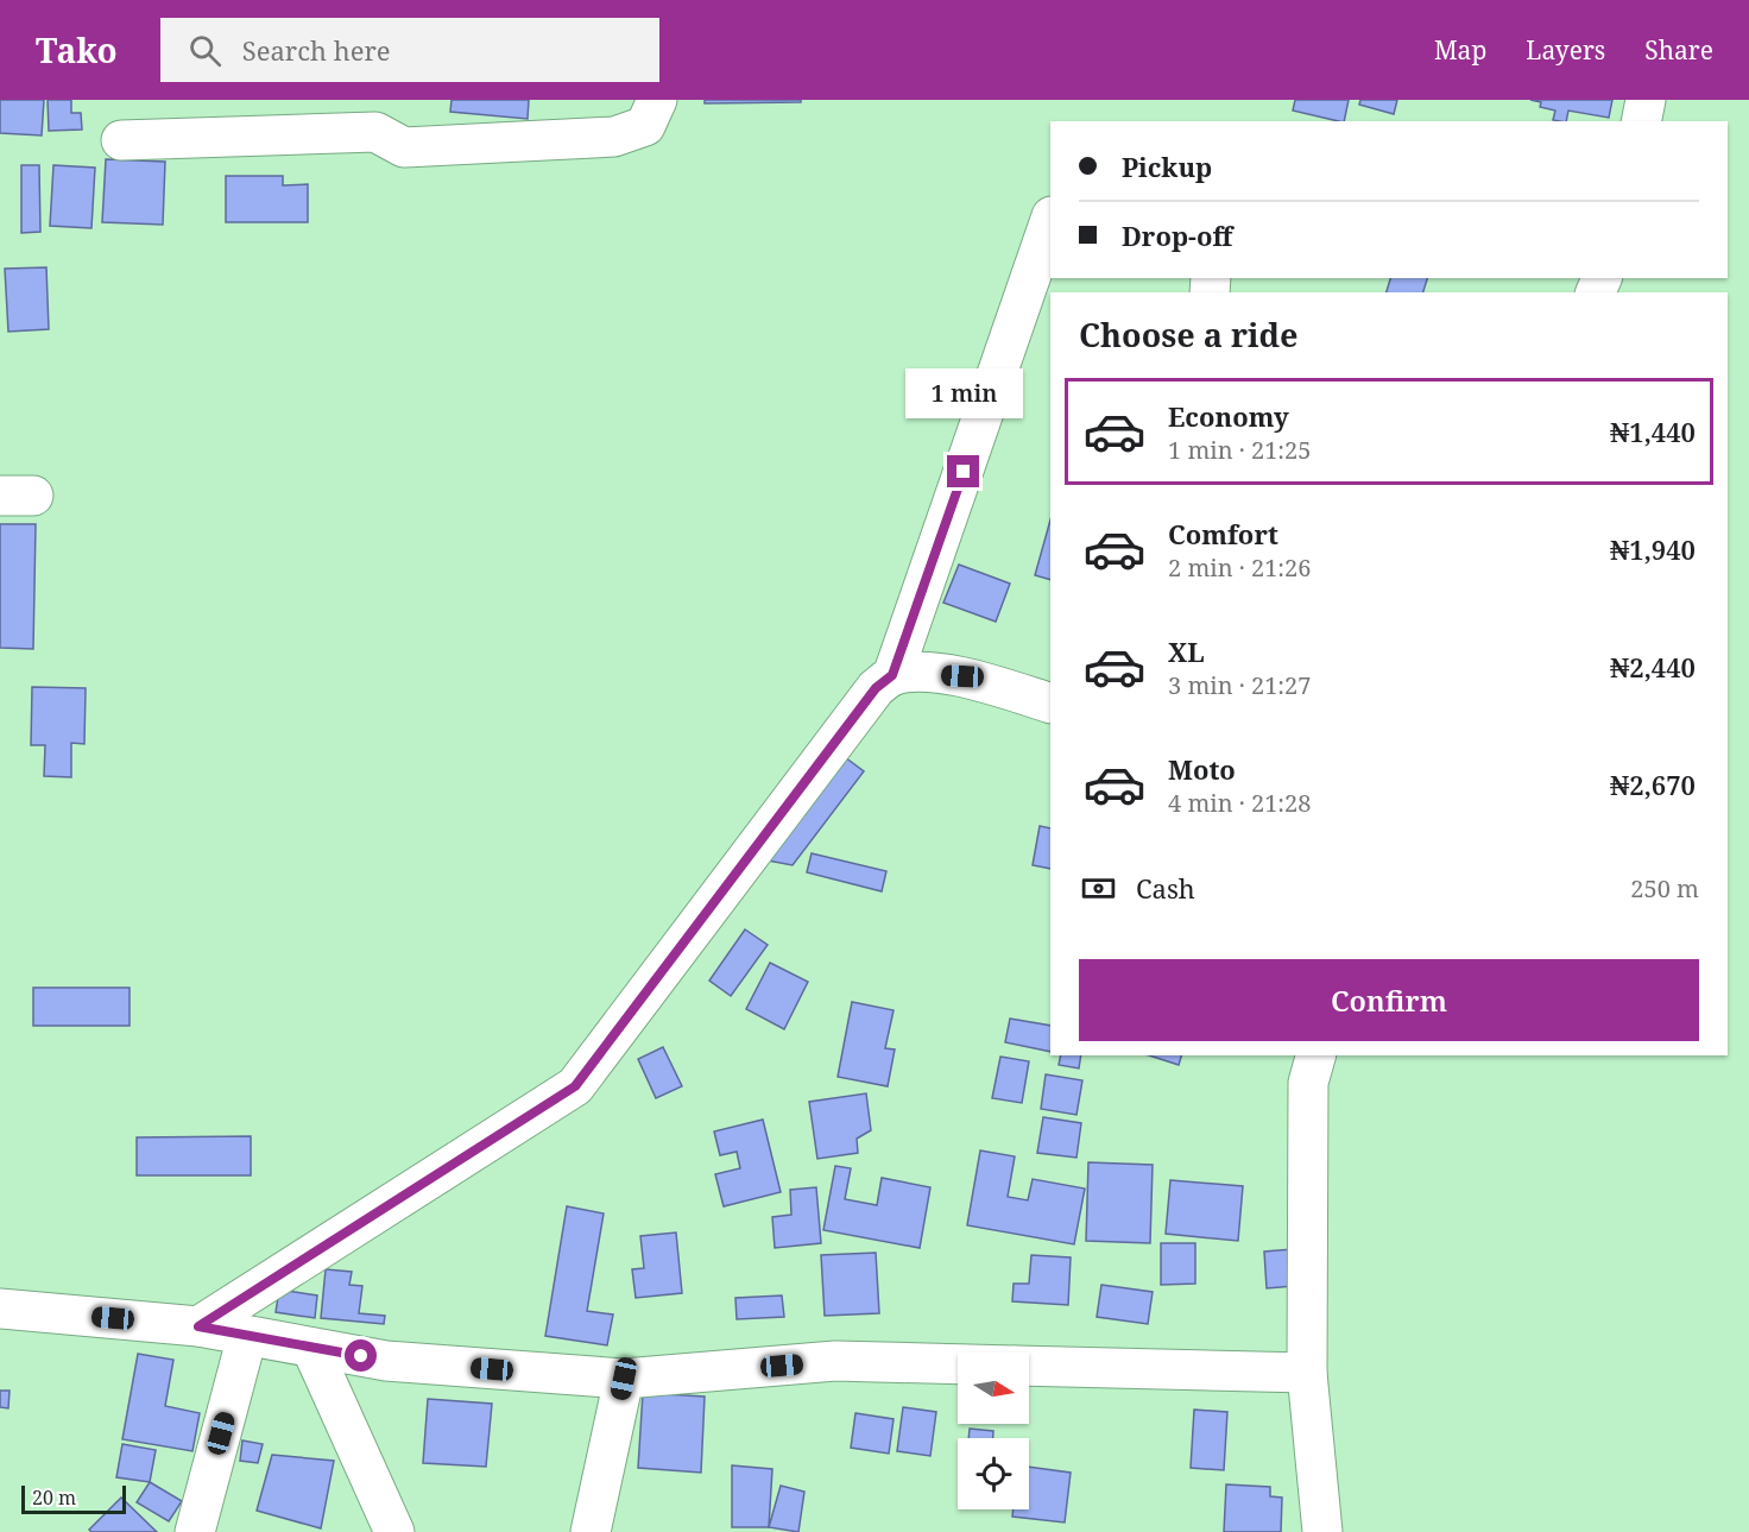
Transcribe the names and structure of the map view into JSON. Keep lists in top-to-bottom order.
{
  "scale_bar": "20 m",
  "north": "right",
  "page": {
    "header": "Tako",
    "search": "Search here",
    "nav": ["Map", "Layers", "Share"],
    "banner": ["Pickup", "Drop-off"],
    "heading": "Choose a ride",
    "bubble": "1 min",
    "list": [
      {
        "name": "Economy",
        "note": "1 min · 21:25",
        "value": "₦1,440"
      },
      {
        "name": "Comfort",
        "note": "2 min · 21:26",
        "value": "₦1,940"
      },
      {
        "name": "XL",
        "note": "3 min · 21:27",
        "value": "₦2,440"
      },
      {
        "name": "Moto",
        "note": "4 min · 21:28",
        "value": "₦2,670"
      }
    ],
    "pay": ["Cash", "250 m"],
    "buttons": "Confirm",
    "scale": "20 m"
  }
}
